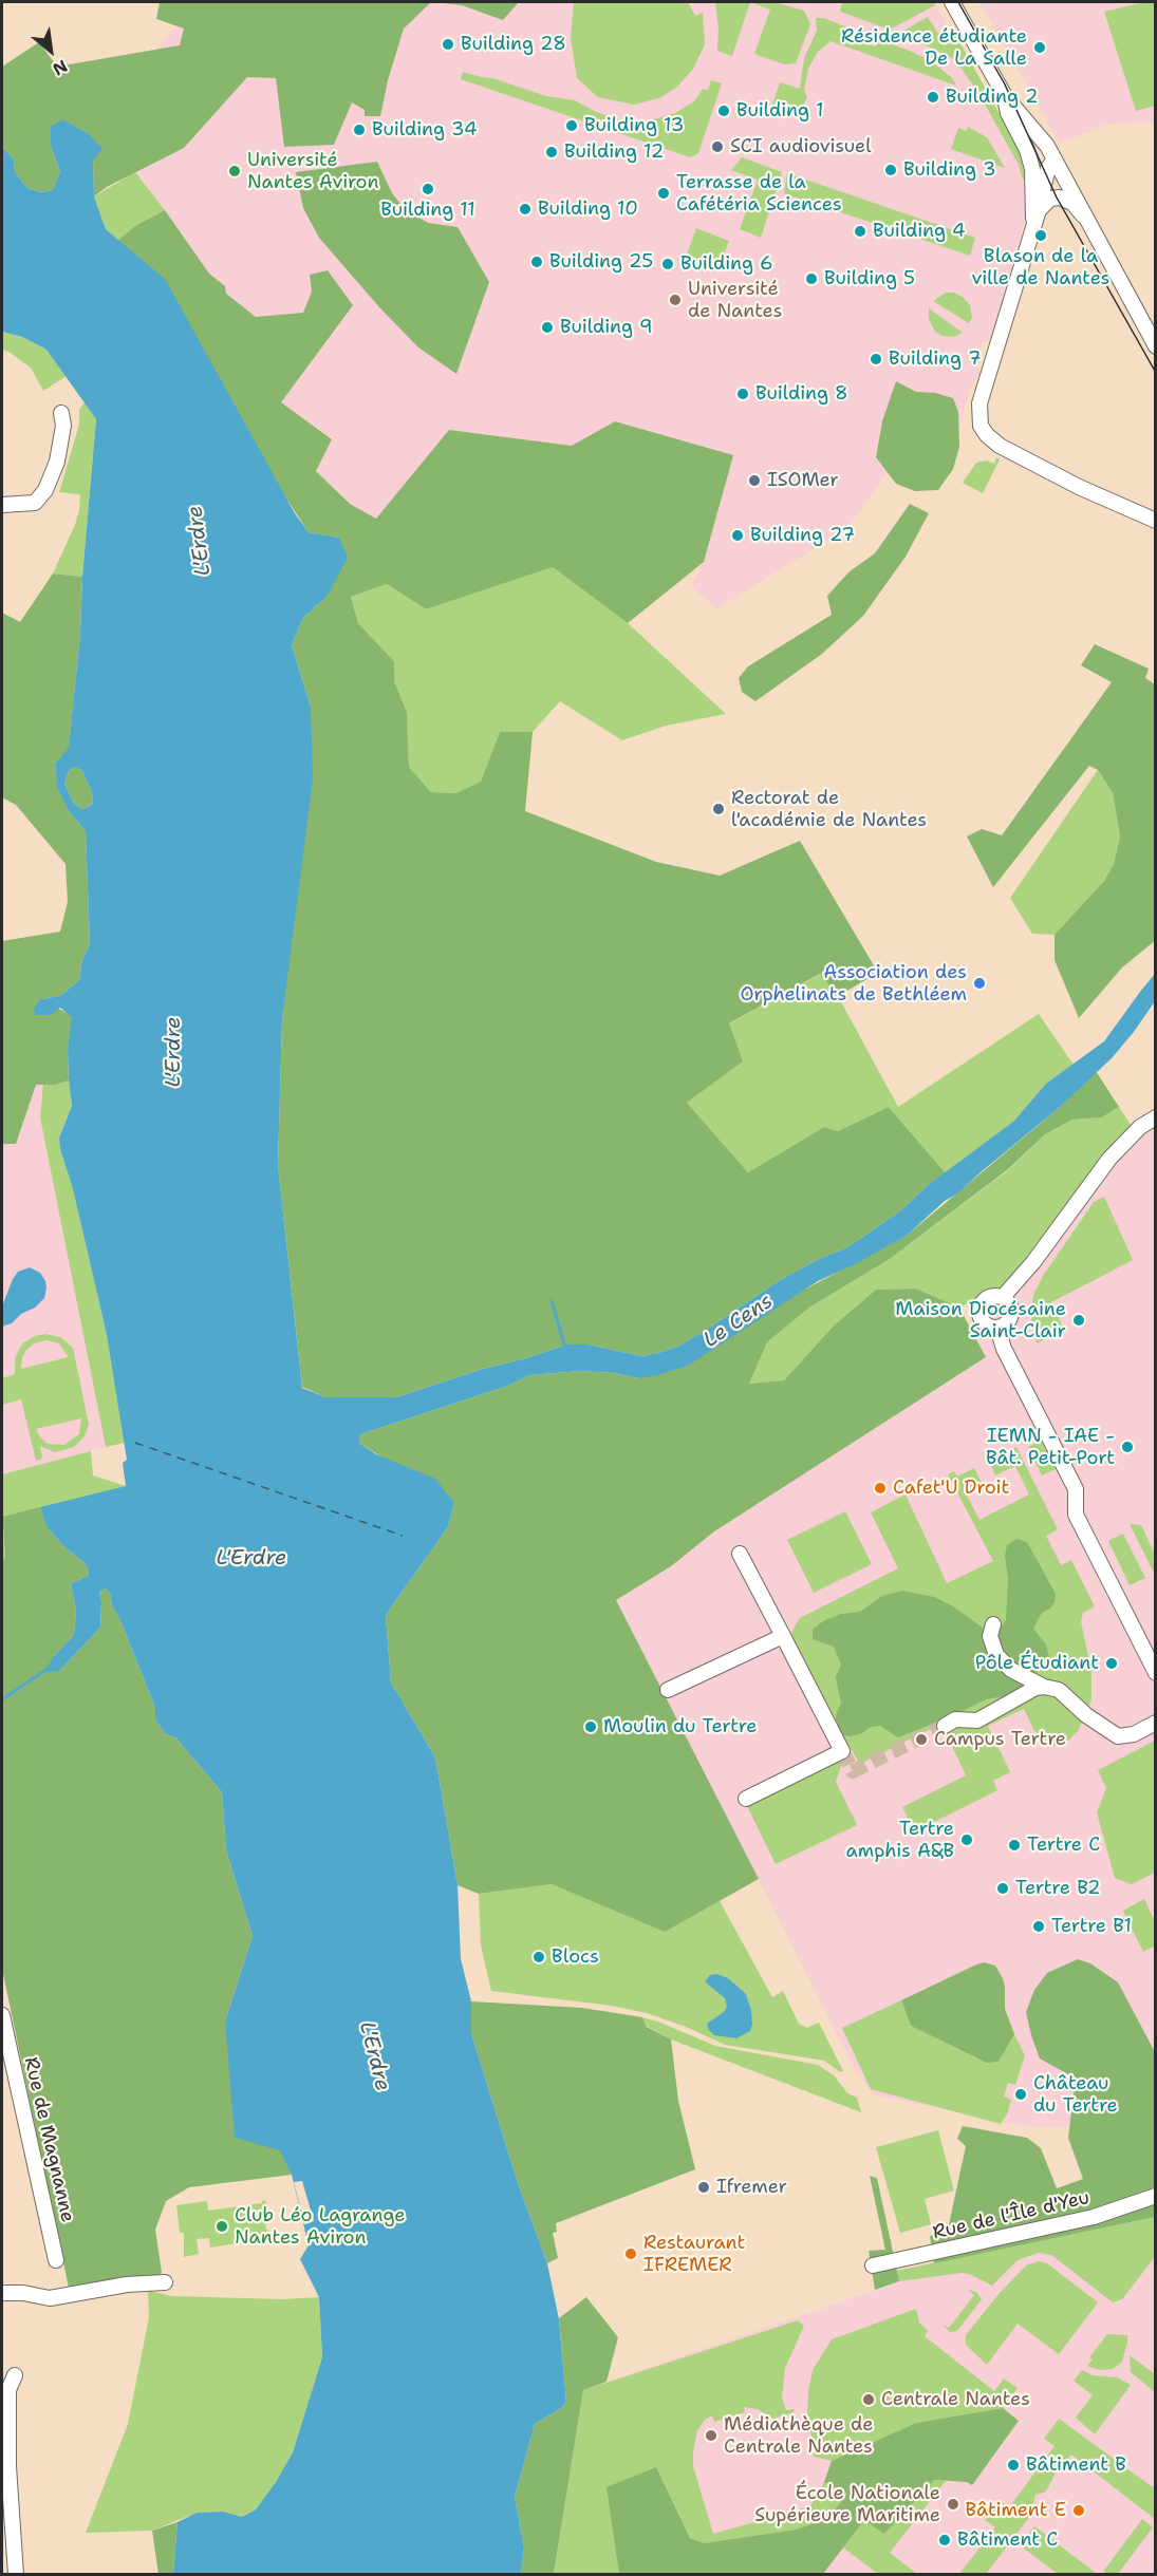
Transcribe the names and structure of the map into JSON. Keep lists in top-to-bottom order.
{
  "streets": {
    "street": ["Rue de Magnanne", "Rue de l'Île d'Yeu"]
  },
  "water": ["L'Erdre", "Le Cens"],
  "places": [
    "Building 28",
    "Résidence étudiante De La Salle",
    "Building 2",
    "Building 1",
    "Building 13",
    "Building 34",
    "SCI audiovisuel",
    "Building 12",
    "Building 3",
    "Université Nantes Aviron",
    "Building 11",
    "Terrasse de la Cafétéria Sciences",
    "Building 10",
    "Building 4",
    "Blason de la ville de Nantes",
    "Building 25",
    "Building 6",
    "Building 5",
    "Université de Nantes",
    "Building 9",
    "Building 7",
    "Building 8",
    "ISOMer",
    "Building 27",
    "Rectorat de l'académie de Nantes",
    "Association des Orphelinats de Bethléem",
    "Maison Diocésaine Saint-Clair",
    "IEMN - IAE - Bât. Petit-Port",
    "Cafet'U Droit",
    "Pôle Étudiant",
    "Moulin du Tertre",
    "Campus Tertre",
    "Tertre amphis A&B",
    "Tertre C",
    "Tertre B2",
    "Tertre B1",
    "Blocs",
    "Château du Tertre",
    "Ifremer",
    "Club Léo Lagrange Nantes Aviron",
    "Restaurant IFREMER",
    "Centrale Nantes",
    "Médiathèque de Centrale Nantes",
    "Bâtiment B",
    "École Nationale Supérieure Maritime",
    "Bâtiment E",
    "Bâtiment C"
  ],
  "north": "bottom right"
}
